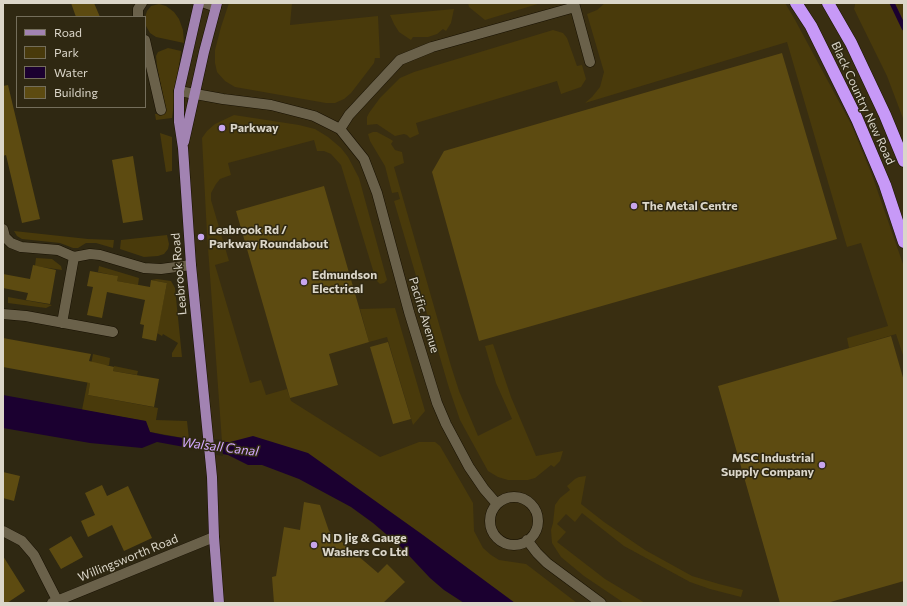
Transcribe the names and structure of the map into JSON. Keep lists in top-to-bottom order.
{
  "streets": {
    "highway": ["Black Country New Road"],
    "main road": ["Leabrook Road"],
    "street": ["Pacific Avenue", "Willingsworth Road"]
  },
  "crossings": [
    ["Leabrook Road", "Pacific Avenue"],
    ["Leabrook Road", "Willingsworth Road"]
  ],
  "water": ["Walsall Canal"],
  "places": [
    "Parkway",
    "The Metal Centre",
    "Leabrook Rd / Parkway Roundabout",
    "Edmundson Electrical",
    "MSC Industrial Supply Company",
    "N D Jig & Gauge Washers Co Ltd"
  ],
  "legend": [
    "Road",
    "Park",
    "Water",
    "Building"
  ]
}
